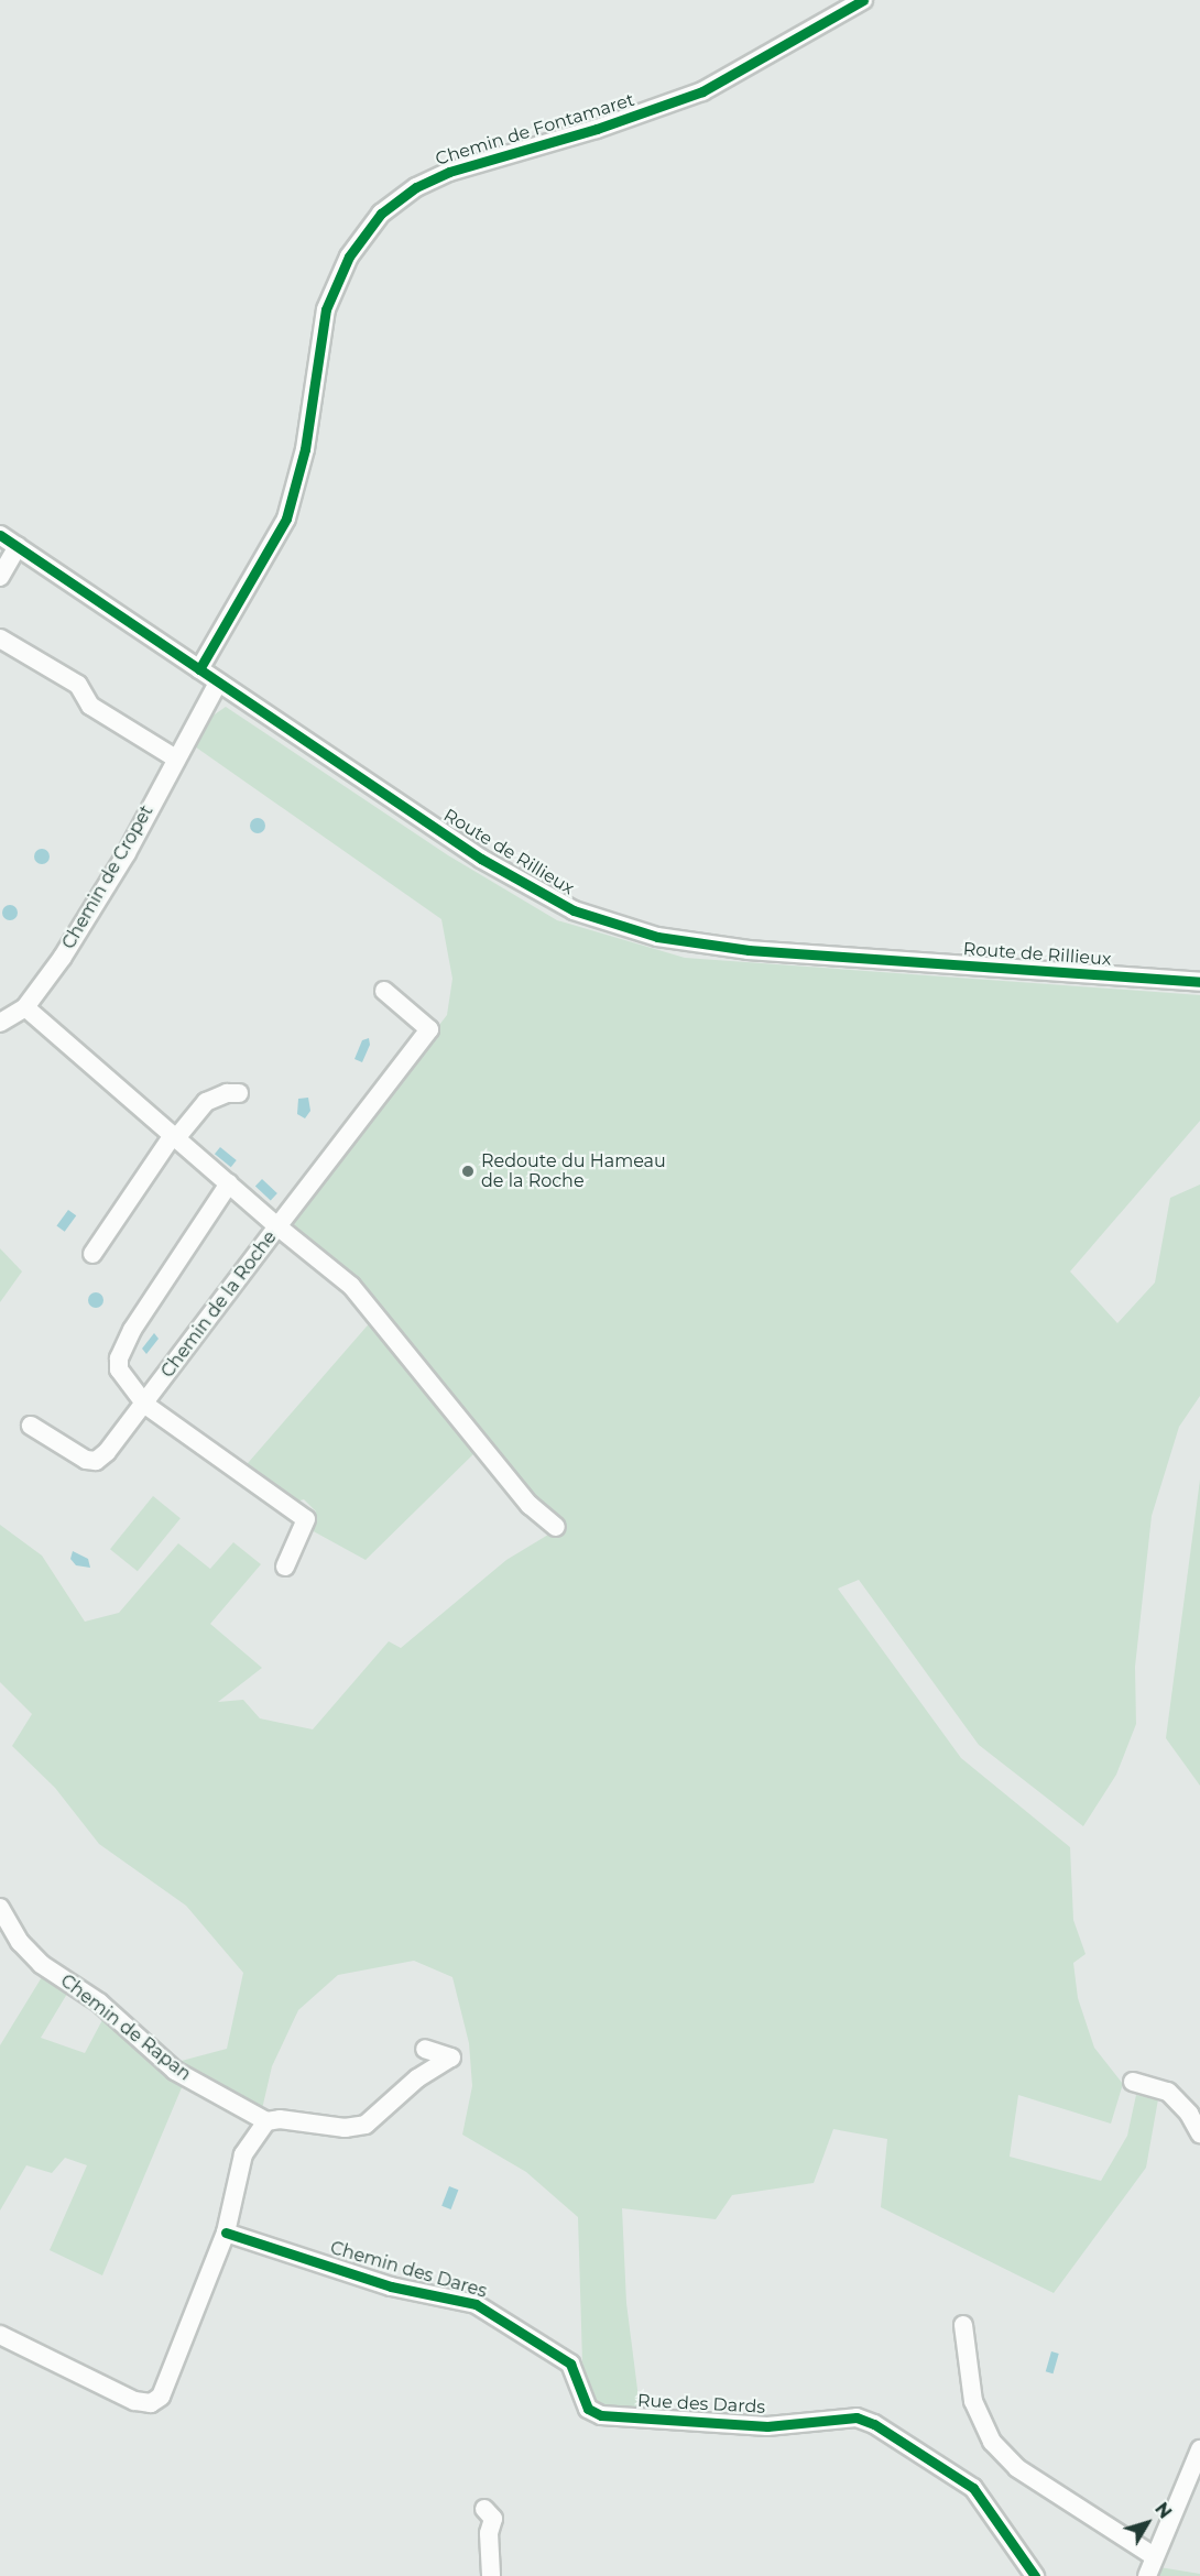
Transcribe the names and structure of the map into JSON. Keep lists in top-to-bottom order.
{
  "streets": {
    "street": [
      "Chemin de Fontamaret",
      "Route de Rillieux",
      "Chemin de Cropet",
      "Chemin de la Roche",
      "Chemin de Rapan",
      "Chemin des Dares",
      "Rue des Dards"
    ]
  },
  "crossings": [
    ["Chemin de Fontamaret", "Route de Rillieux"],
    ["Route de Rillieux", "Chemin de Cropet"],
    ["Chemin de Cropet", "Chemin de la Roche"],
    ["Chemin des Dares", "Rue des Dards"]
  ],
  "places": ["Redoute du Hameau de la Roche"],
  "north": "top right"
}
